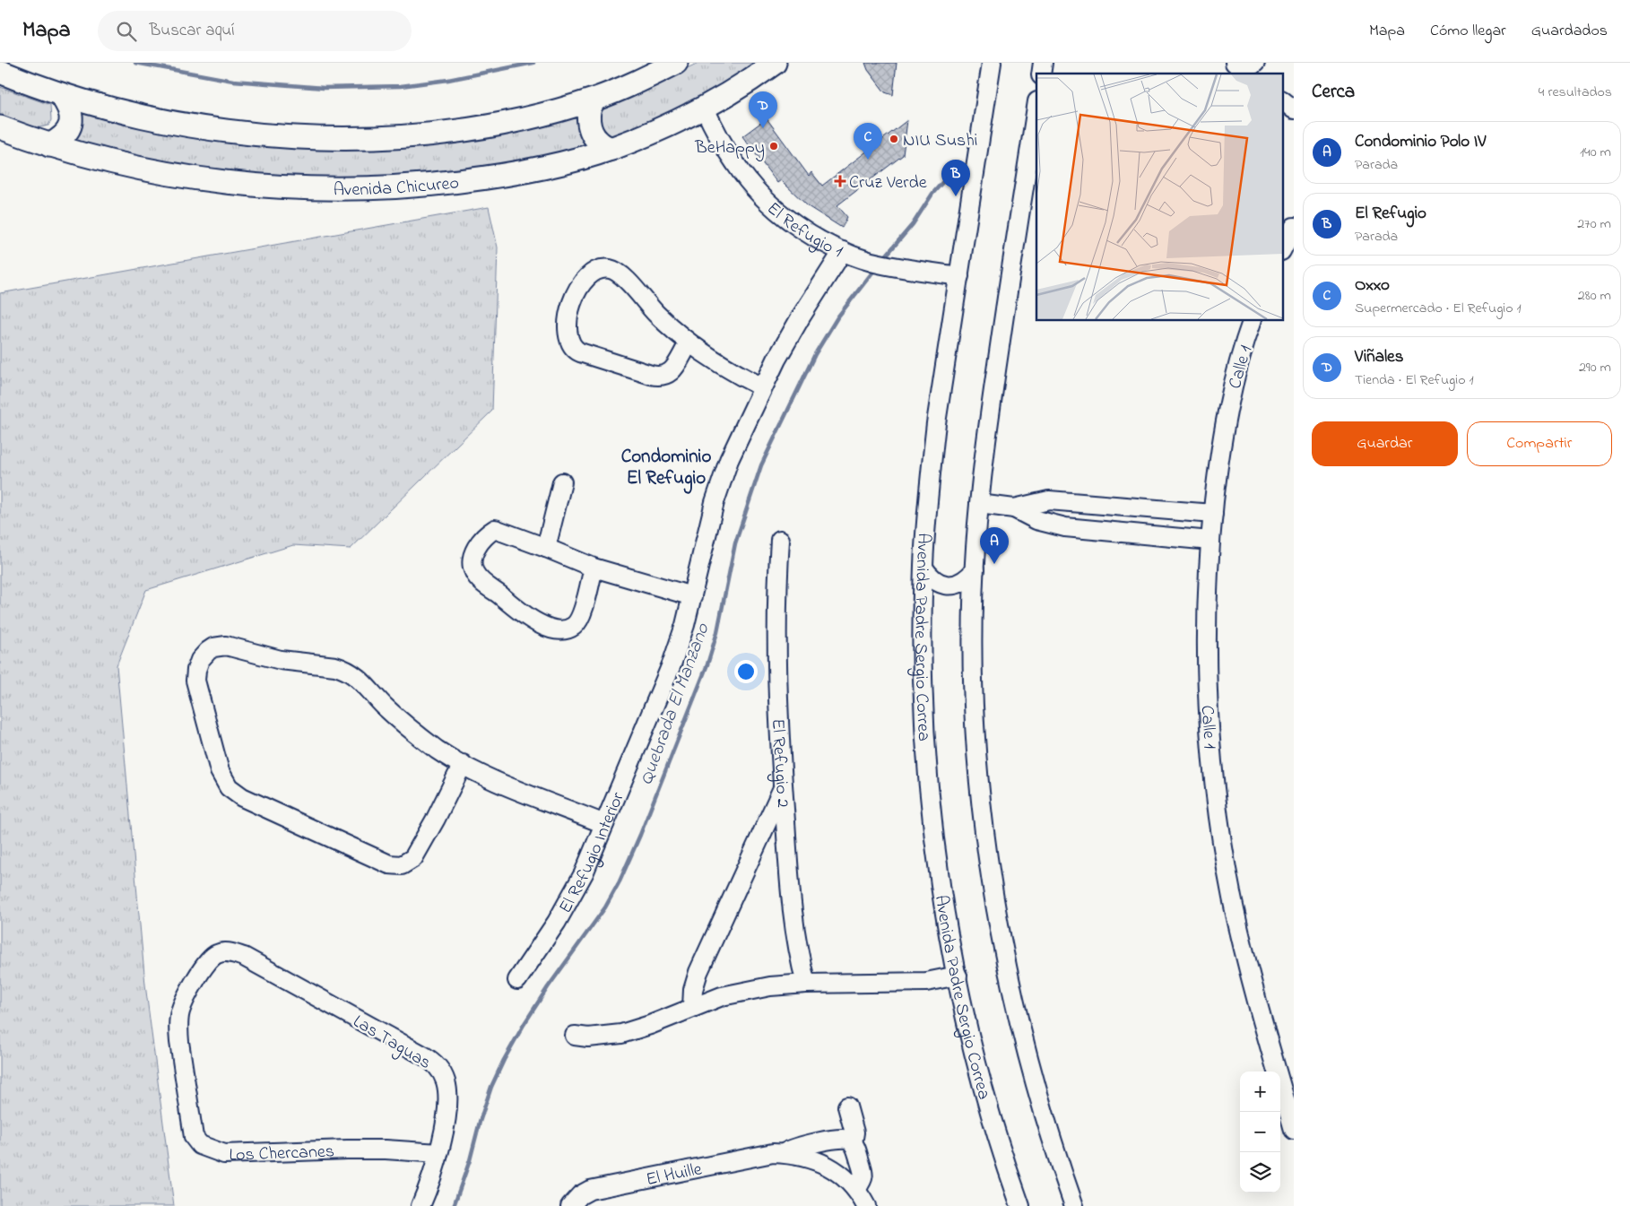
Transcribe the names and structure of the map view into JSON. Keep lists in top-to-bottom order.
{
  "streets": {
    "main road": ["Avenida Chicureo"],
    "street": [
      "El Refugio 1",
      "Calle 1",
      "Avenida Padre Sergio Correa",
      "El Refugio 2",
      "El Refugio Interior",
      "Las Taguas",
      "Los Chercanes",
      "El Huille"
    ]
  },
  "crossings": [
    ["Avenida Chicureo", "El Refugio 1"],
    ["El Refugio 1", "Avenida Padre Sergio Correa"],
    ["El Refugio 1", "El Refugio Interior"],
    ["Las Taguas", "Los Chercanes"]
  ],
  "districts": ["Condominio El Refugio"],
  "water": ["Quebrada El Manzano"],
  "places": {
    "other": ["NIU Sushi", "BeHappy"],
    "health": ["Cruz Verde"]
  },
  "page": {
    "header": "Mapa",
    "search": "Buscar aquí",
    "nav": ["Mapa", "Cómo llegar", "Guardados"],
    "heading": ["Cerca", "4 resultados"],
    "pins": [
      "D",
      "C",
      "B",
      "A"
    ],
    "list": [
      {
        "mark": "A",
        "name": "Condominio Polo IV",
        "note": "Parada",
        "value": "140 m"
      },
      {
        "mark": "B",
        "name": "El Refugio",
        "note": "Parada",
        "value": "270 m"
      },
      {
        "mark": "C",
        "name": "Oxxo",
        "note": "Supermercado · El Refugio 1",
        "value": "280 m"
      },
      {
        "mark": "D",
        "name": "Viñales",
        "note": "Tienda · El Refugio 1",
        "value": "290 m"
      }
    ],
    "buttons": ["Guardar", "Compartir"],
    "map_buttons": ["+", "−"]
  }
}
